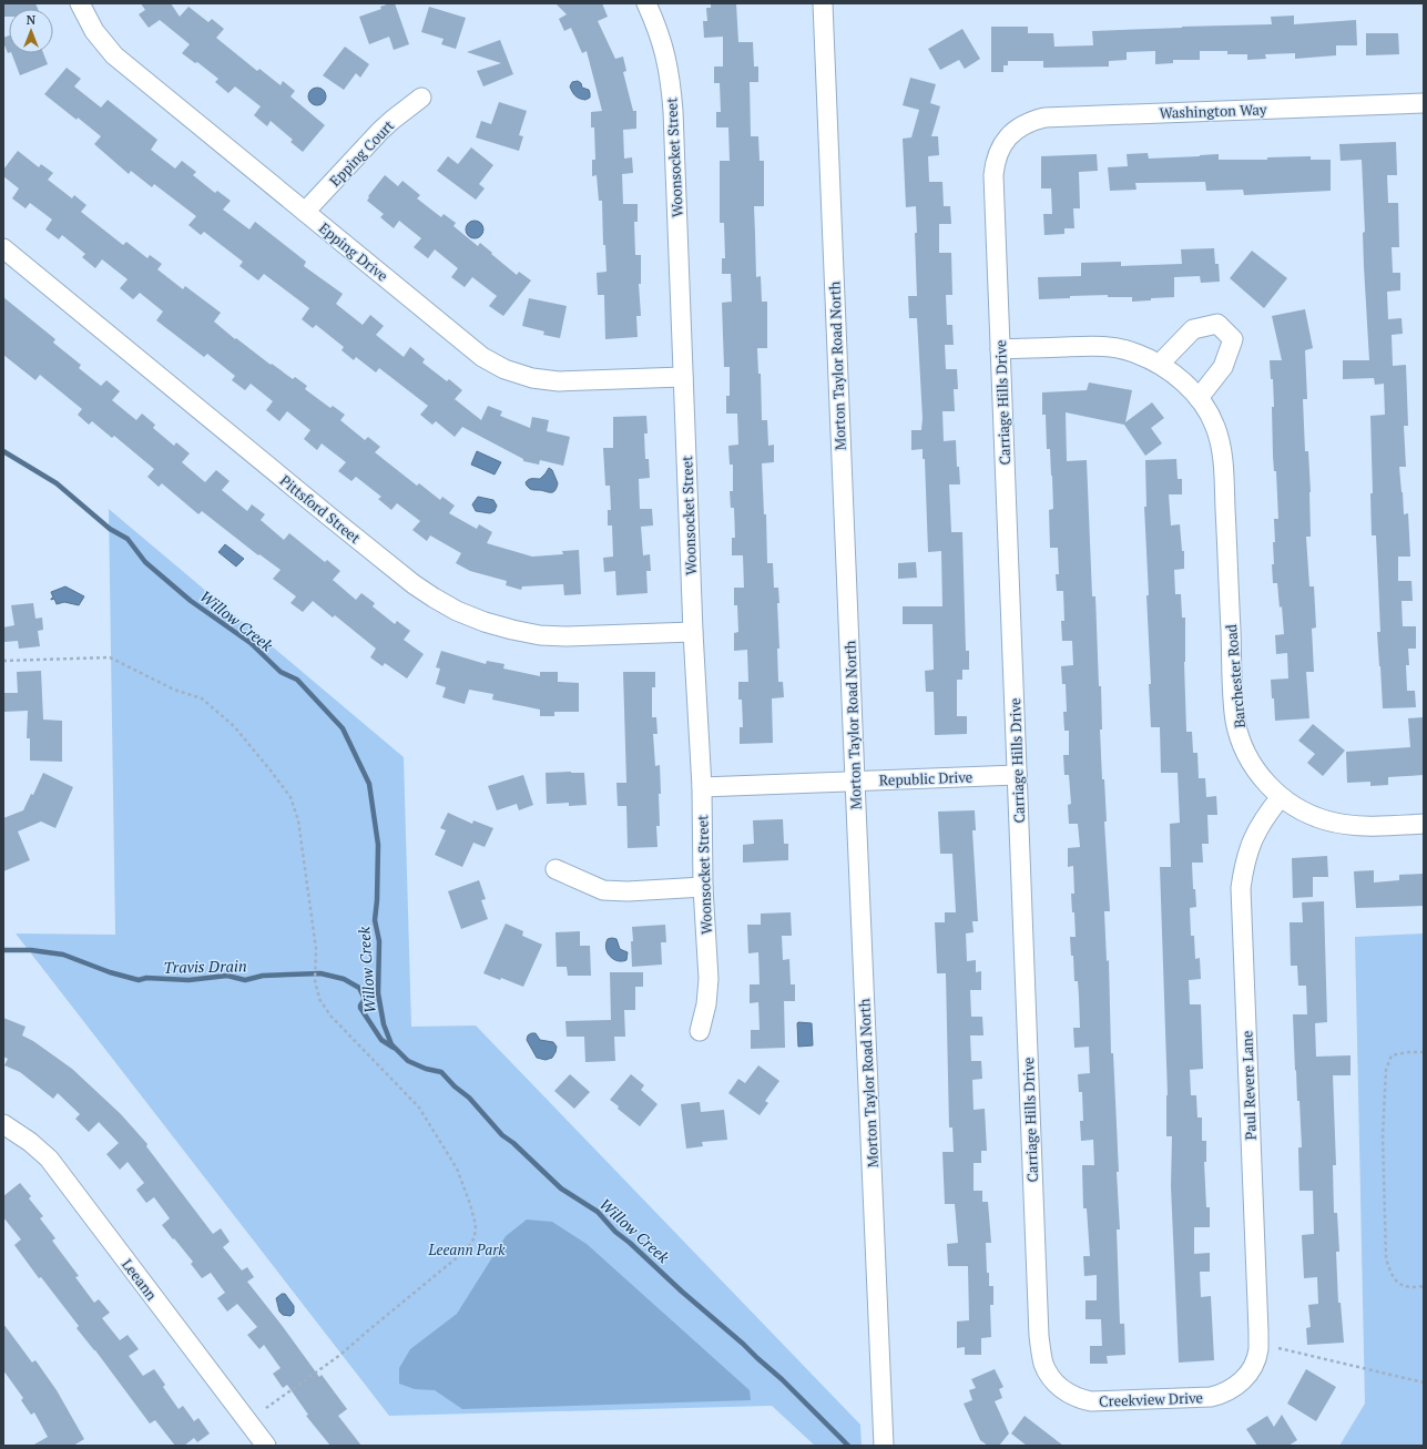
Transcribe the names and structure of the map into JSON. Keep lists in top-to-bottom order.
{
  "streets": {
    "street": [
      "Washington Way",
      "Epping Court",
      "Woonsocket Street",
      "Epping Drive",
      "Morton Taylor Road North",
      "Carriage Hills Drive",
      "Pittsford Street",
      "Barchester Road",
      "Republic Drive",
      "Paul Revere Lane",
      "Leeann",
      "Creekview Drive"
    ]
  },
  "crossings": [
    ["Washington Way", "Carriage Hills Drive"],
    ["Epping Court", "Epping Drive"],
    ["Woonsocket Street", "Epping Drive"],
    ["Woonsocket Street", "Pittsford Street"],
    ["Woonsocket Street", "Republic Drive"],
    ["Morton Taylor Road North", "Republic Drive"],
    ["Carriage Hills Drive", "Barchester Road"],
    ["Carriage Hills Drive", "Republic Drive"],
    ["Carriage Hills Drive", "Creekview Drive"],
    ["Barchester Road", "Paul Revere Lane"],
    ["Paul Revere Lane", "Creekview Drive"]
  ],
  "water": ["Willow Creek", "Travis Drain"],
  "parks": ["Leeann Park"],
  "north": "top"
}
